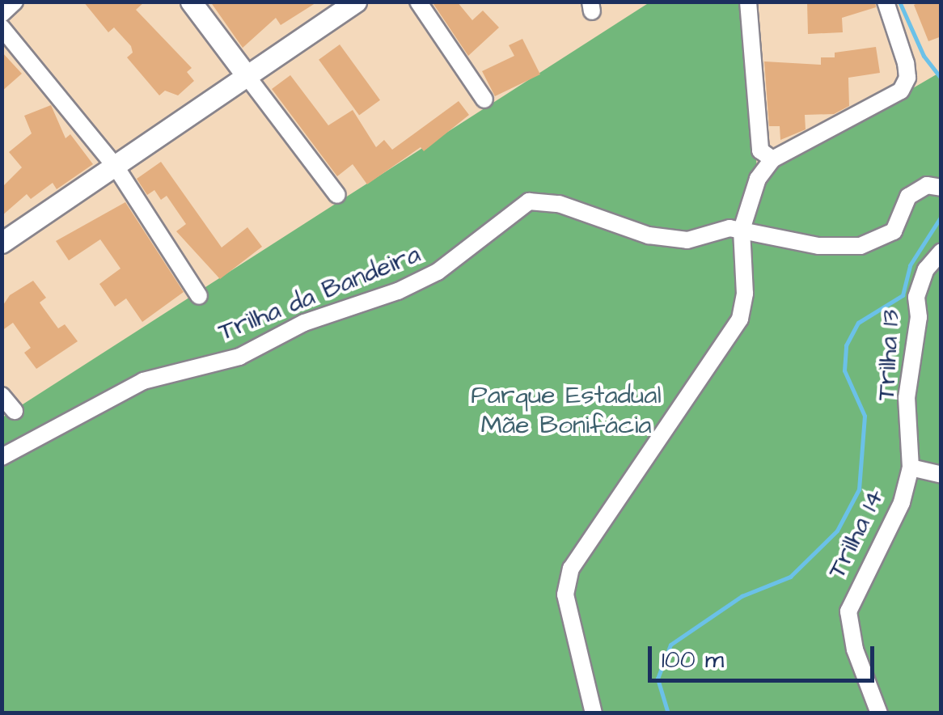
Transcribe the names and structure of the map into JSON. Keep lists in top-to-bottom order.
{
  "streets": {
    "street": ["Trilha da Bandeira", "Trilha 13", "Trilha 14"]
  },
  "crossings": [
    ["Trilha 13", "Trilha 14"]
  ],
  "parks": ["Parque Estadual Mãe Bonifácia"],
  "scale_bar": "100 m"
}
